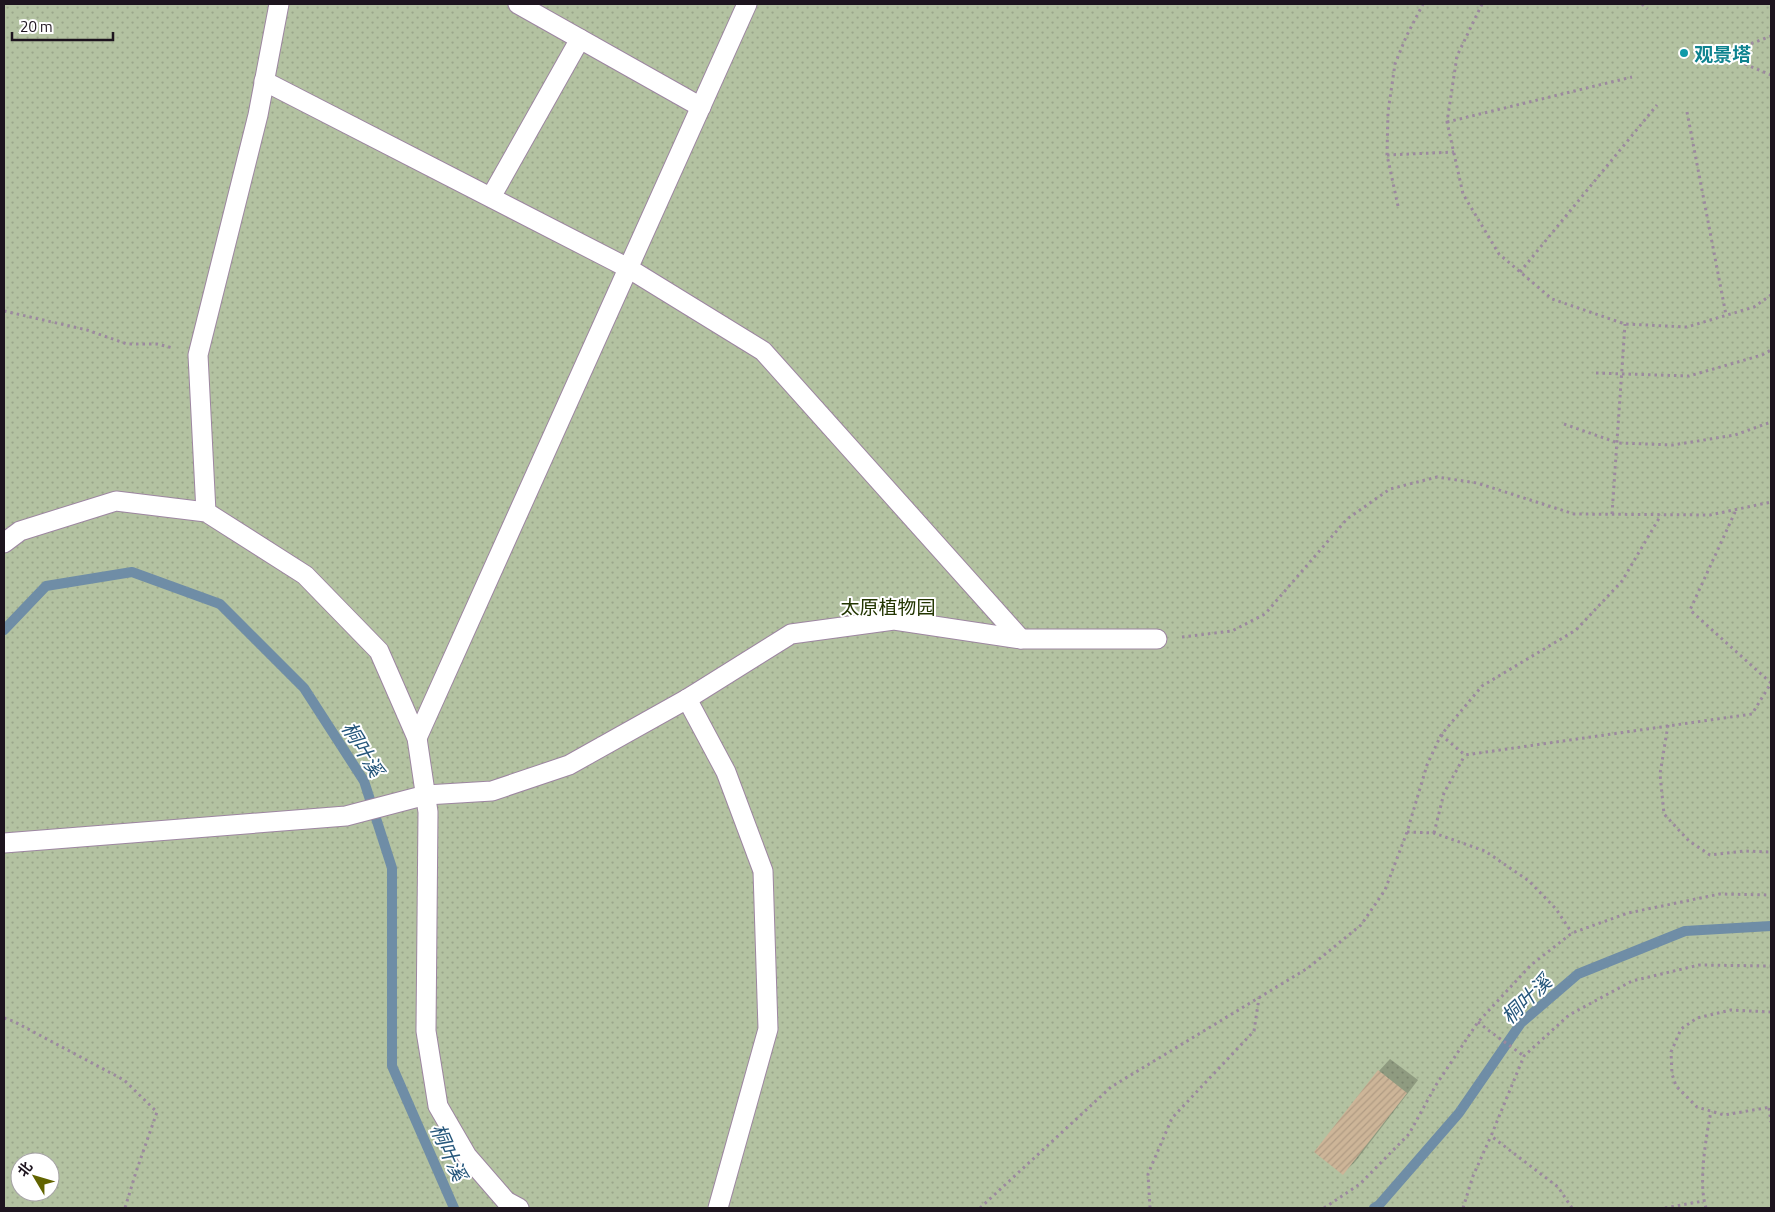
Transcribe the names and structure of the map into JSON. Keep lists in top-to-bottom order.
{
  "water": ["桐叶溪"],
  "parks": ["太原植物园"],
  "places": ["观景塔"],
  "scale_bar": "20 m",
  "north": "top left"
}
